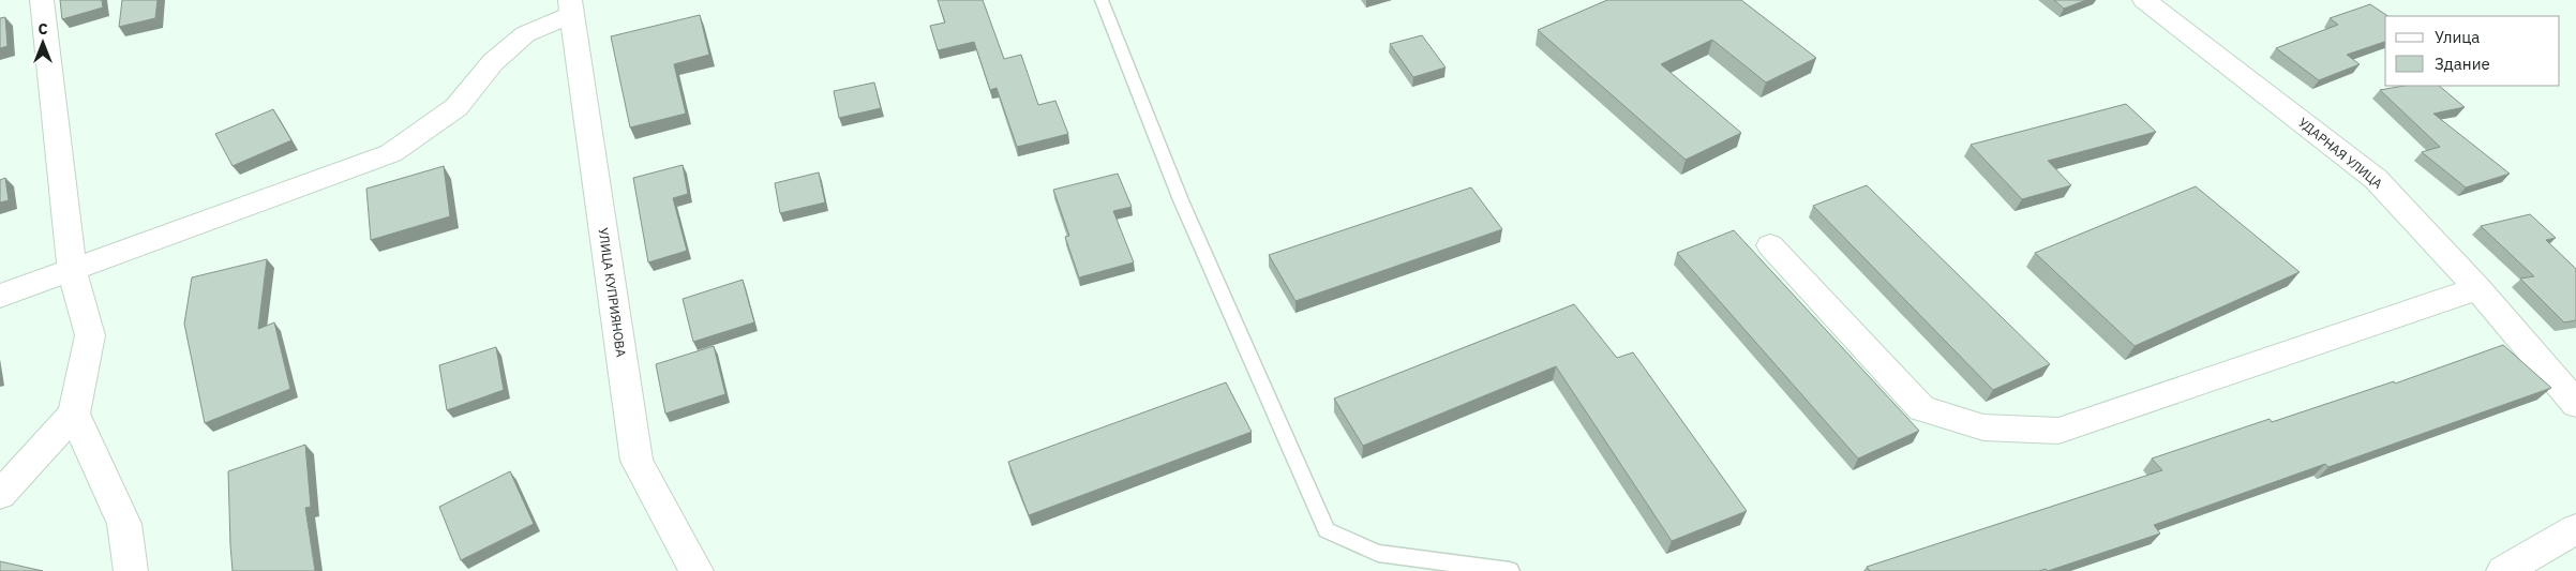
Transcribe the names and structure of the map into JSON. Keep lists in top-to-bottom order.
{
  "streets": {
    "street": ["УДАРНАЯ УЛИЦА", "УЛИЦА КУПРИЯНОВА"]
  },
  "legend": ["Улица", "Здание"],
  "north": "top"
}
